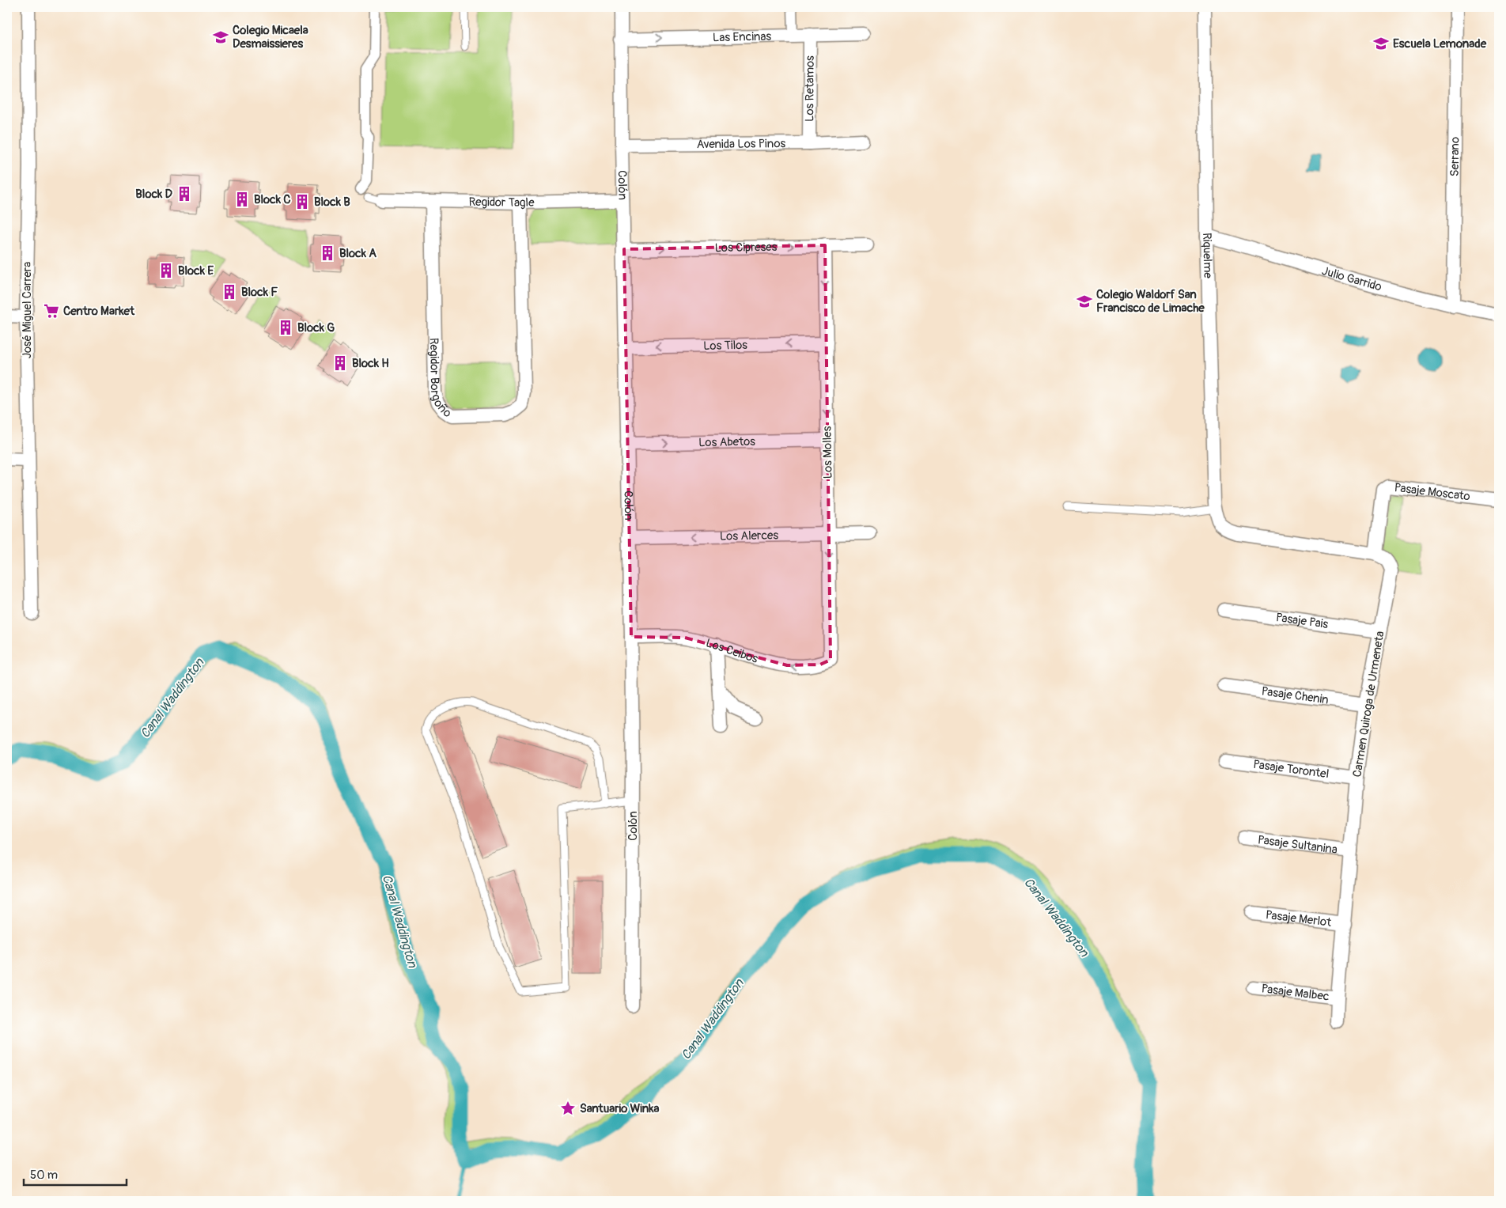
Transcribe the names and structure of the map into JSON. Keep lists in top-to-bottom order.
{
  "streets": {
    "street": [
      "Las Encinas",
      "Los Retamos",
      "Avenida Los Pinos",
      "Serrano",
      "Colón",
      "Regidor Tagle",
      "Los Cipreses",
      "Riquelme",
      "Julio Garrido",
      "José Miguel Carrera",
      "Los Tilos",
      "Regidor Borgoño",
      "Los Abetos",
      "Los Molles",
      "Pasaje Moscato",
      "Los Alerces",
      "Pasaje Pais",
      "Los Ceibos",
      "Pasaje Chenin",
      "Carmen Quiroga de Urmeneta",
      "Pasaje Torontel",
      "Pasaje Sultanina",
      "Pasaje Merlot",
      "Pasaje Malbec"
    ]
  },
  "crossings": [
    ["Las Encinas", "Los Retamos"],
    ["Las Encinas", "Colón"],
    ["Los Retamos", "Avenida Los Pinos"],
    ["Avenida Los Pinos", "Colón"],
    ["Serrano", "Julio Garrido"],
    ["Colón", "Regidor Tagle"],
    ["Colón", "Los Cipreses"],
    ["Colón", "Los Tilos"],
    ["Colón", "Los Abetos"],
    ["Colón", "Los Alerces"],
    ["Colón", "Los Ceibos"],
    ["Regidor Tagle", "Regidor Borgoño"],
    ["Los Cipreses", "Los Molles"],
    ["Riquelme", "Julio Garrido"],
    ["Riquelme", "Pasaje Moscato"],
    ["Riquelme", "Carmen Quiroga de Urmeneta"],
    ["Los Tilos", "Los Molles"],
    ["Los Abetos", "Los Molles"],
    ["Los Molles", "Los Alerces"],
    ["Los Molles", "Los Ceibos"],
    ["Pasaje Moscato", "Carmen Quiroga de Urmeneta"],
    ["Pasaje Pais", "Carmen Quiroga de Urmeneta"],
    ["Pasaje Chenin", "Carmen Quiroga de Urmeneta"],
    ["Carmen Quiroga de Urmeneta", "Pasaje Torontel"],
    ["Carmen Quiroga de Urmeneta", "Pasaje Sultanina"],
    ["Carmen Quiroga de Urmeneta", "Pasaje Merlot"],
    ["Carmen Quiroga de Urmeneta", "Pasaje Malbec"]
  ],
  "one_way": [
    "Las Encinas",
    "Los Cipreses",
    "Los Tilos",
    "Los Abetos",
    "Los Molles",
    "Los Alerces",
    "Los Ceibos"
  ],
  "water": ["Canal Waddington"],
  "places": {
    "school or university": ["Colegio Micaela Desmaissieres", "Escuela Lemonade", "Colegio Waldorf San Francisco de Limache"],
    "building": [
      "Block D",
      "Block C",
      "Block B",
      "Block A",
      "Block E",
      "Block F",
      "Block G",
      "Block H"
    ],
    "supermarket": ["Centro Market"],
    "place": ["Santuario Winka"]
  },
  "scale_bar": "50 m"
}
